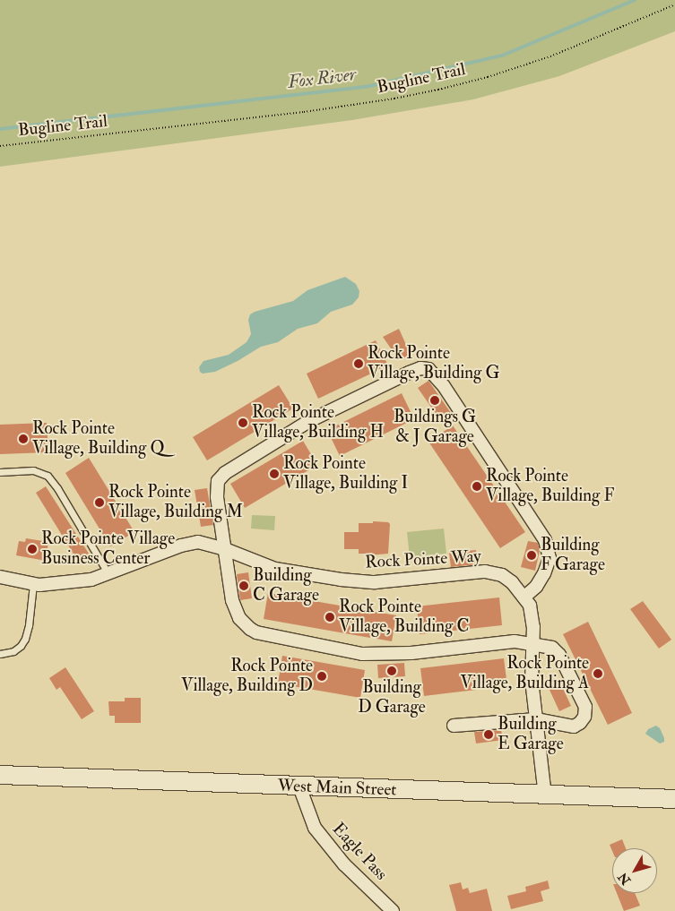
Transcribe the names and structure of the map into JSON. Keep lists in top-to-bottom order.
{
  "streets": {
    "main road": ["West Main Street"],
    "street": ["Rock Pointe Way", "Eagle Pass"],
    "path": ["Bugline Trail"]
  },
  "crossings": [
    ["Rock Pointe Way", "West Main Street"],
    ["West Main Street", "Eagle Pass"]
  ],
  "water": ["Fox River"],
  "places": [
    "Rock Pointe Village, Building G",
    "Buildings G & J Garage",
    "Rock Pointe Village, Building H",
    "Rock Pointe Village, Building Q",
    "Rock Pointe Village, Building I",
    "Rock Pointe Village, Building F",
    "Rock Pointe Village, Building M",
    "Rock Pointe Village Business Center",
    "Building F Garage",
    "Building C Garage",
    "Rock Pointe Village, Building C",
    "Building D Garage",
    "Rock Pointe Village, Building A",
    "Rock Pointe Village, Building D",
    "Building E Garage"
  ],
  "north": "bottom left"
}
